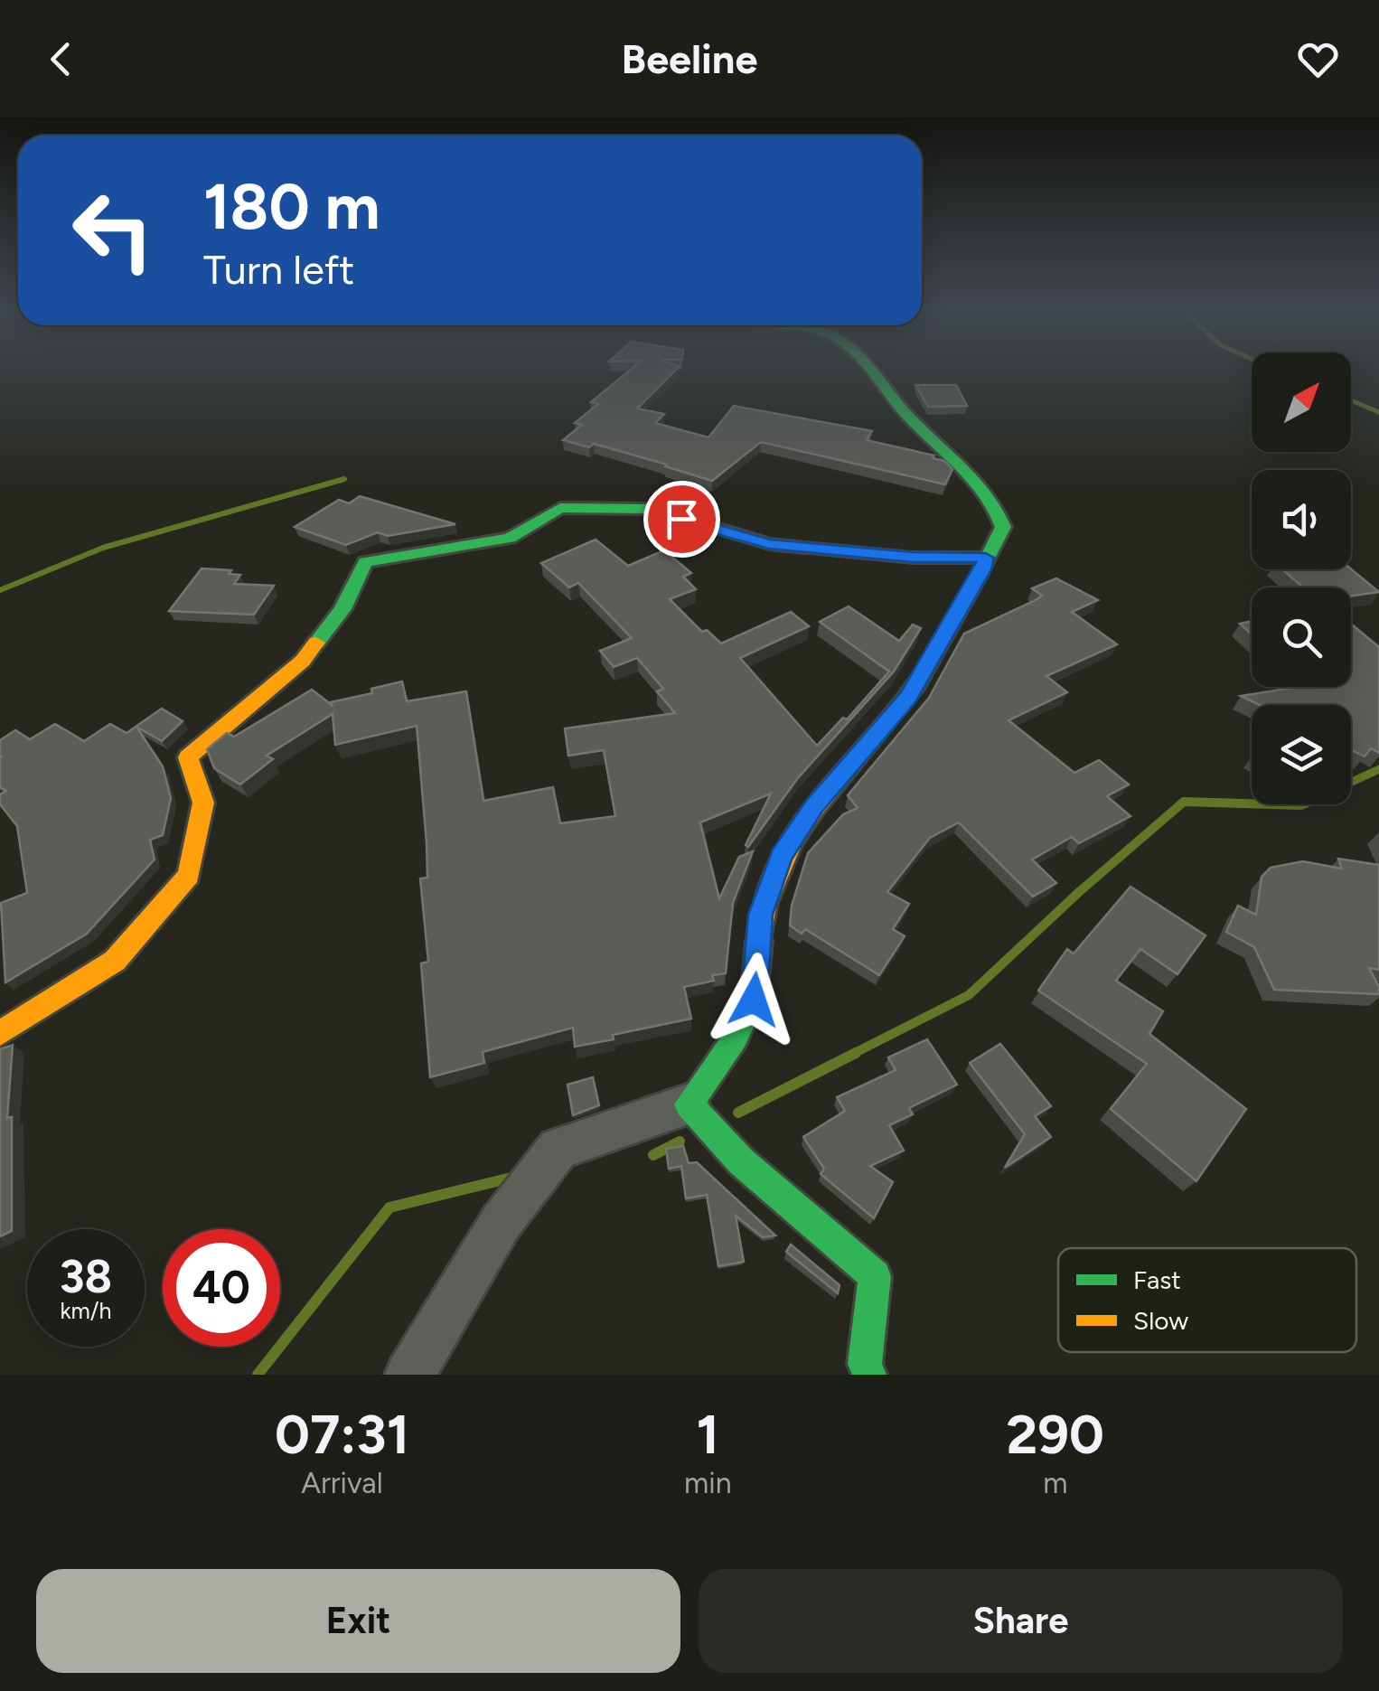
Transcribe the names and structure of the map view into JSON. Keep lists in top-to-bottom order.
{
  "legend": ["Fast", "Slow"],
  "north": "top right",
  "page": {
    "header": "Beeline",
    "turn": ["180 m", "Turn left"],
    "speed": "38 km/h",
    "limit": "40",
    "eta": [
      "07:31",
      "Arrival",
      "1",
      "min",
      "290",
      "m"
    ],
    "buttons": ["Exit", "Share"]
  }
}
